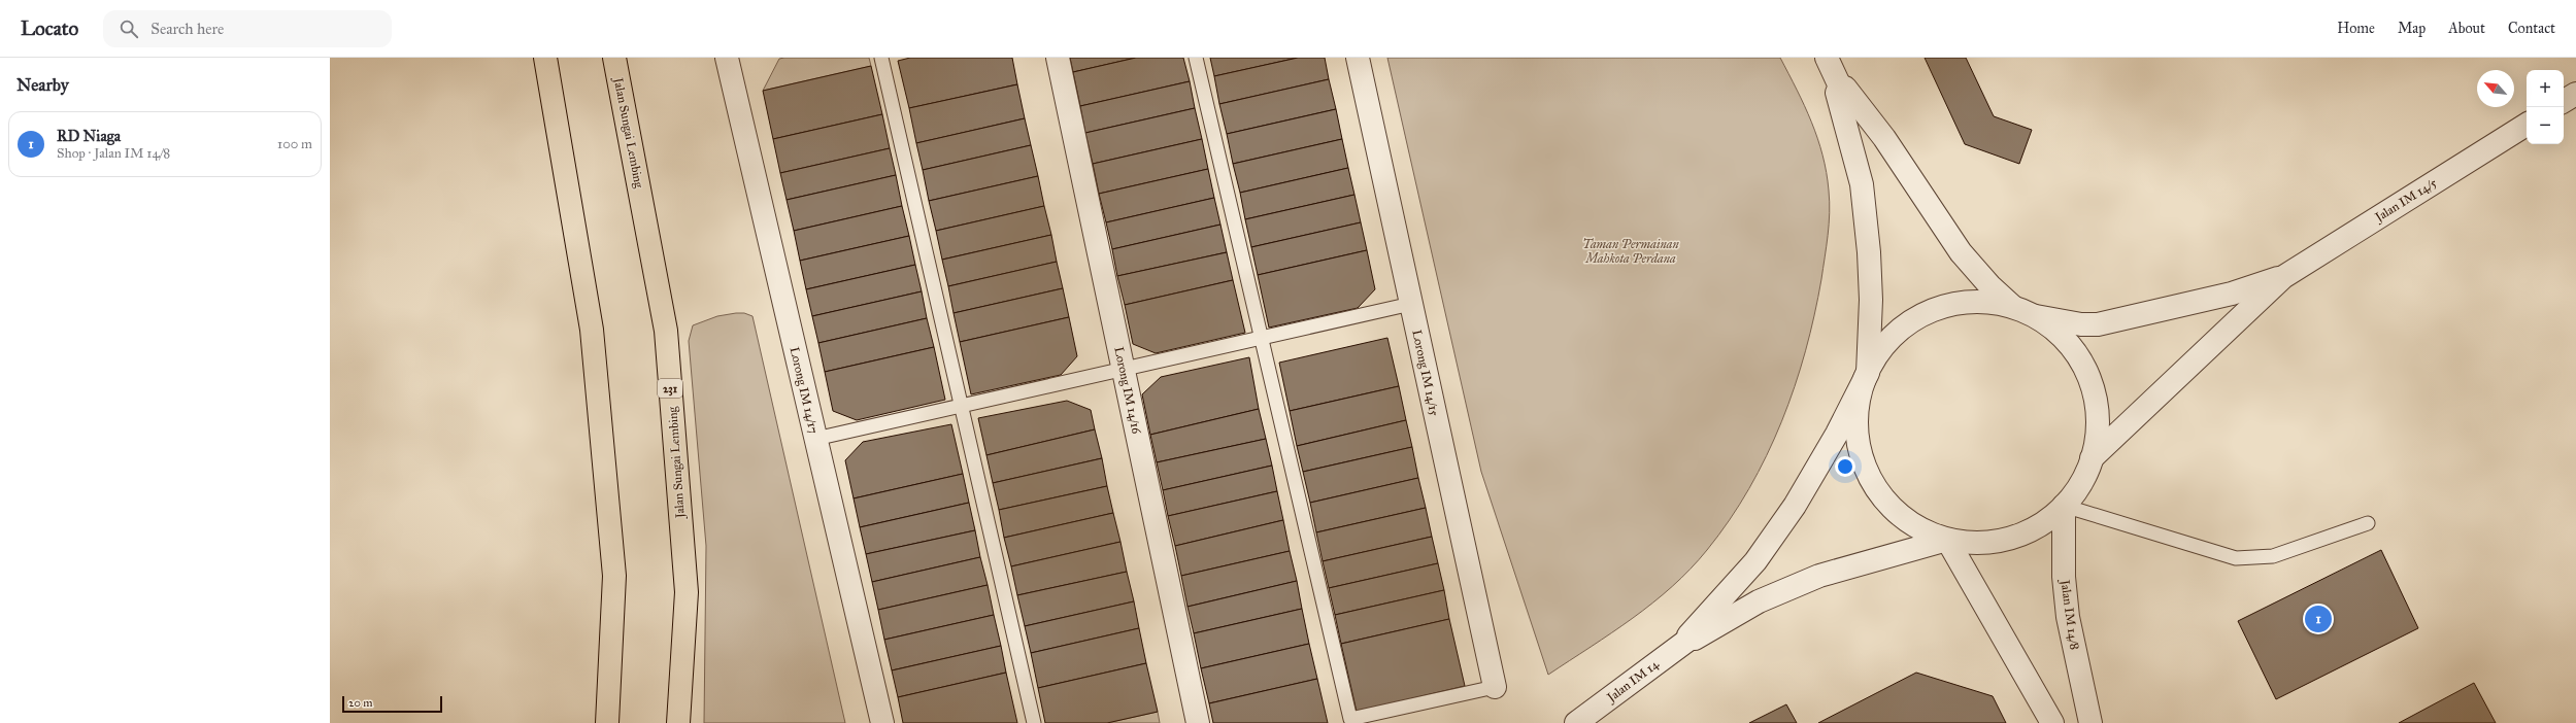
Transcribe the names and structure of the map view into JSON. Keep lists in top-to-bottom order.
{
  "streets": {
    "main road": ["Jalan Sungai Lembing", "231"],
    "street": [
      "Jalan IM 14/5",
      "Lorong IM 14/15",
      "Lorong IM 14/17",
      "Lorong IM 14/16",
      "Jalan IM 14/8",
      "Jalan IM 14"
    ]
  },
  "parks": ["Taman Permainan Mahkota Perdana"],
  "scale_bar": "20 m",
  "north": "top left",
  "page": {
    "header": "Locato",
    "search": "Search here",
    "nav": [
      "Home",
      "Map",
      "About",
      "Contact"
    ],
    "heading": "Nearby",
    "map_buttons": ["+", "−"],
    "list": [
      {
        "mark": "1",
        "name": "RD Niaga",
        "note": "Shop · Jalan IM 14/8",
        "value": "100 m"
      }
    ],
    "pins": "1",
    "scale": "20 m"
  }
}
